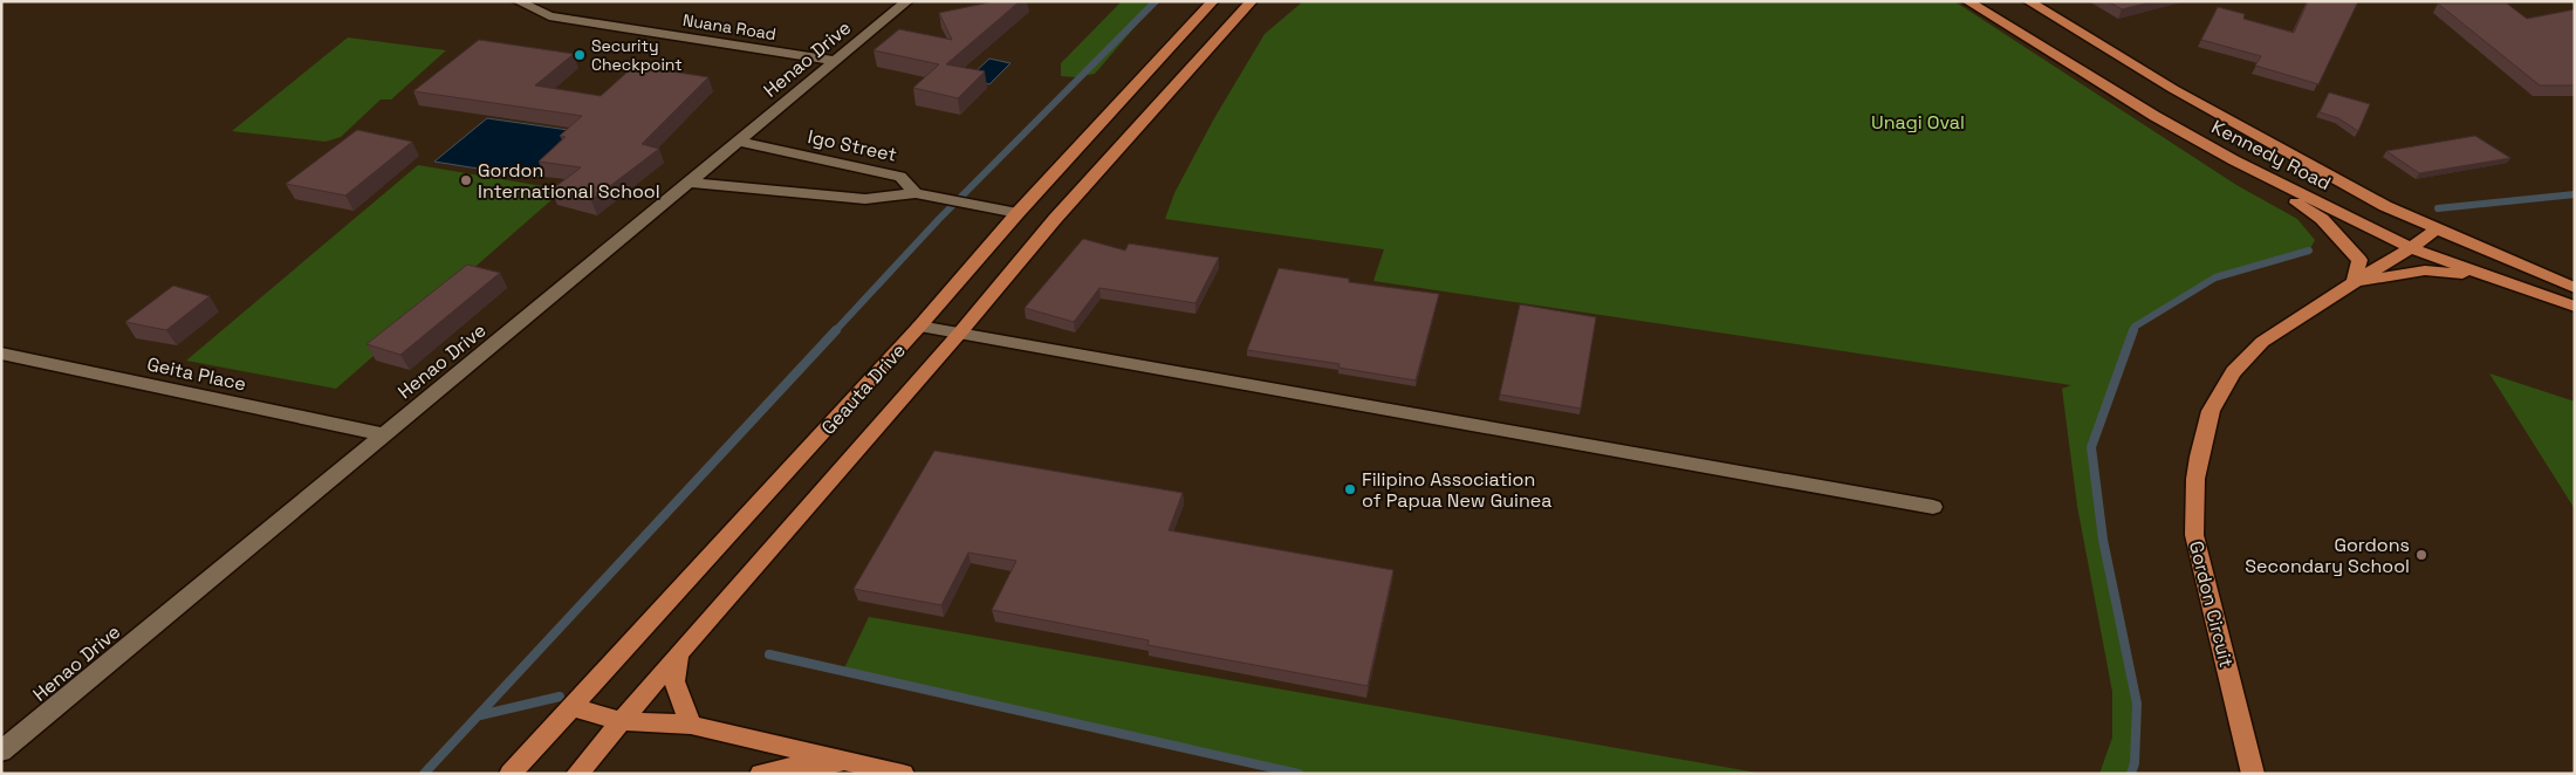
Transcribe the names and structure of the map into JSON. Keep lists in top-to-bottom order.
{
  "streets": {
    "main road": ["Kennedy Road", "Geauta Drive", "Gordon Circuit"],
    "street": [
      "Nuana Road",
      "Henao Drive",
      "Igo Street",
      "Geita Place"
    ]
  },
  "crossings": [
    ["Nuana Road", "Henao Drive"],
    ["Henao Drive", "Igo Street"],
    ["Henao Drive", "Geita Place"],
    ["Igo Street", "Geauta Drive"],
    ["Kennedy Road", "Gordon Circuit"]
  ],
  "parks": ["Unagi Oval"],
  "places": [
    "Security Checkpoint",
    "Gordon International School",
    "Filipino Association of Papua New Guinea",
    "Gordons Secondary School"
  ]
}
